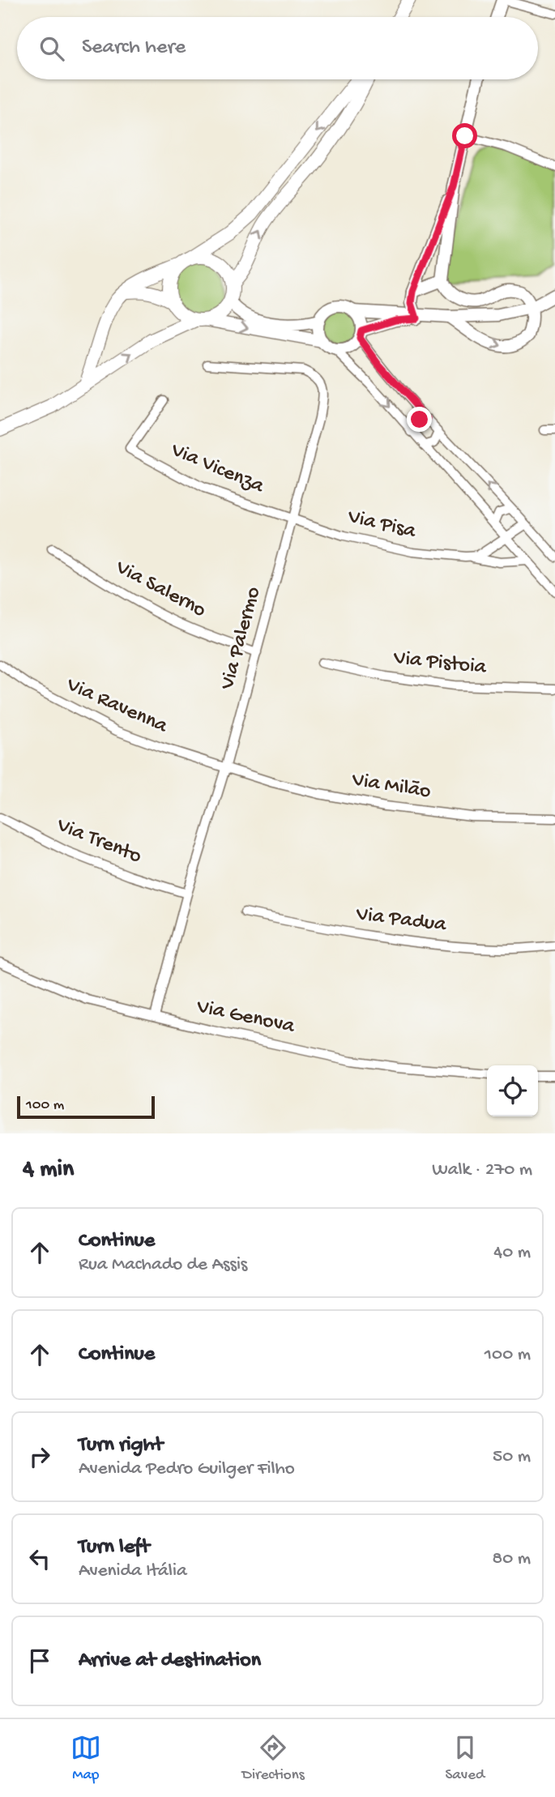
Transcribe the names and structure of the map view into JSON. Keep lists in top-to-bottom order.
{
  "streets": {
    "street": [
      "Via Vicenza",
      "Via Pisa",
      "Via Salerno",
      "Via Palermo",
      "Via Pistoia",
      "Via Ravenna",
      "Via Milão",
      "Via Trento",
      "Via Padua",
      "Via Genova"
    ]
  },
  "crossings": [
    ["Via Vicenza", "Via Pisa"],
    ["Via Vicenza", "Via Palermo"],
    ["Via Pisa", "Via Palermo"],
    ["Via Salerno", "Via Palermo"],
    ["Via Palermo", "Via Ravenna"],
    ["Via Palermo", "Via Milão"],
    ["Via Palermo", "Via Trento"],
    ["Via Palermo", "Via Genova"],
    ["Via Ravenna", "Via Milão"]
  ],
  "scale_bar": "100 m",
  "page": {
    "search": "Search here",
    "scale": "100 m",
    "heading": ["4 min", "Walk · 270 m"],
    "list": [
      ["Continue", "Rua Machado de Assis", "40 m"],
      ["Continue", "100 m"],
      ["Turn right", "Avenida Pedro Guilger Filho", "50 m"],
      ["Turn left", "Avenida Itália", "80 m"],
      "Arrive at destination"
    ],
    "nav": ["Map", "Directions", "Saved"]
  }
}
